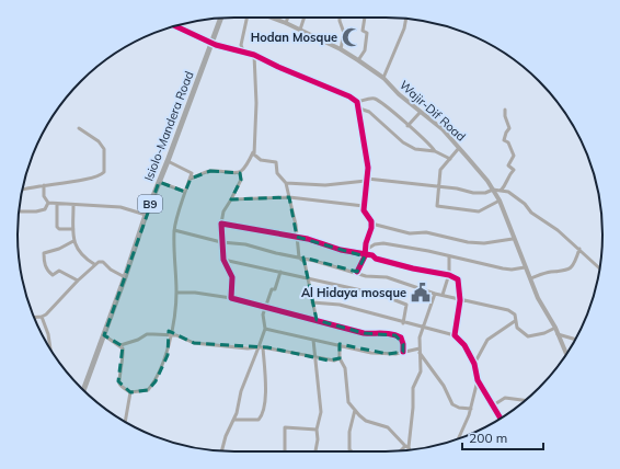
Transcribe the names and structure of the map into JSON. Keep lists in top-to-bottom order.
{
  "streets": {
    "highway": ["Isiolo-Mandera Road", "B9"],
    "main road": ["Wajir-Dif Road"]
  },
  "places": {
    "mosque": ["Hodan Mosque"],
    "public building": ["Al Hidaya mosque"]
  },
  "scale_bar": "200 m"
}
